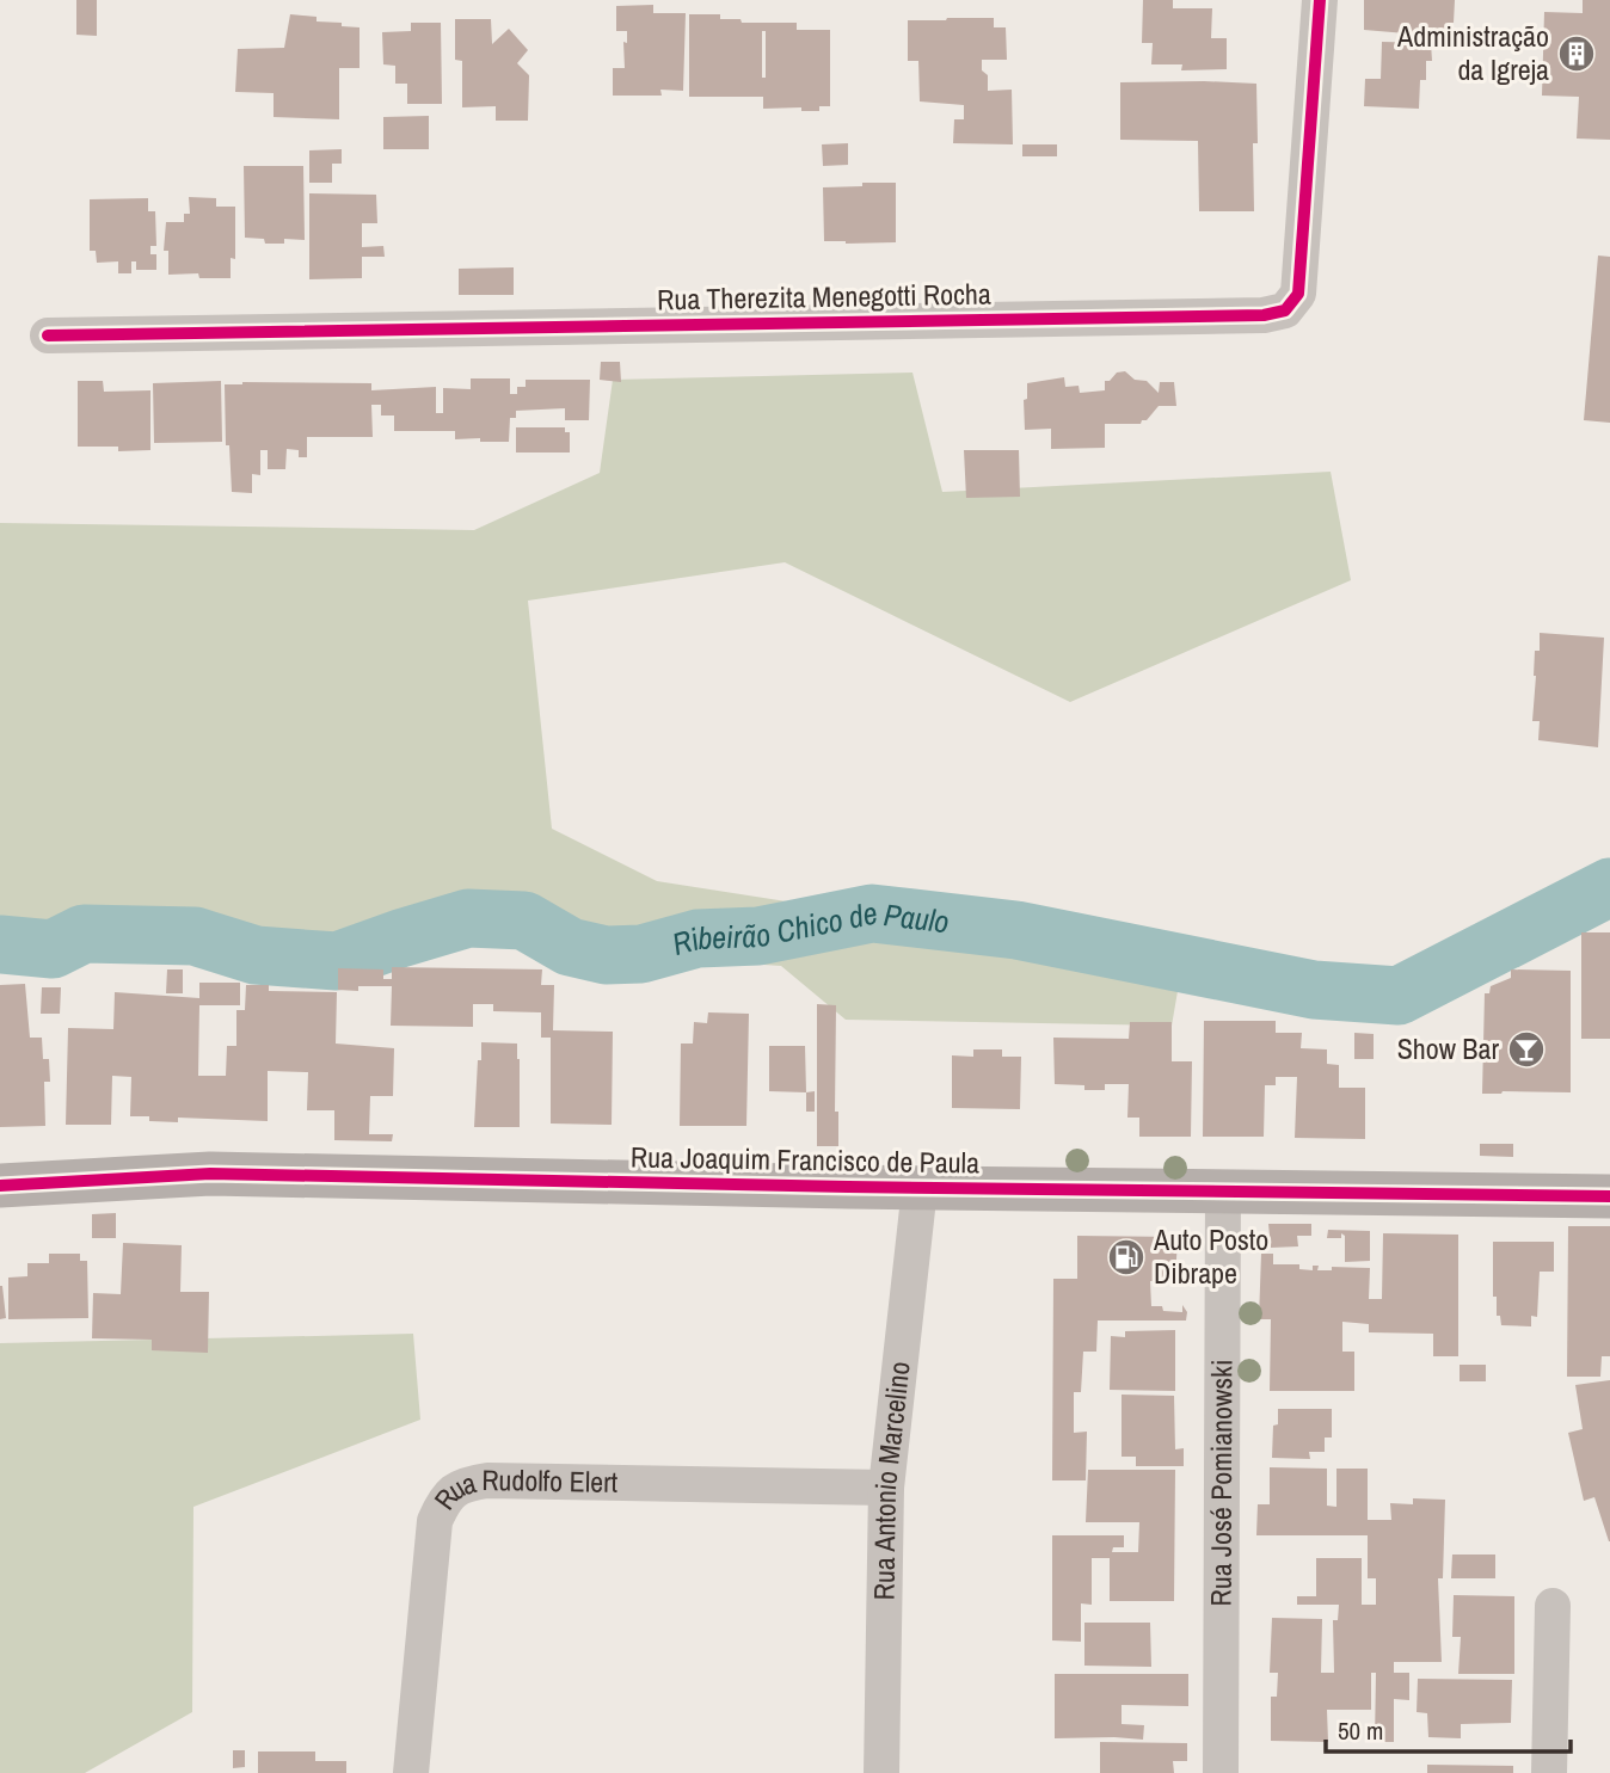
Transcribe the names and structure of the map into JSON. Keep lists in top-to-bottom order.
{
  "streets": {
    "main road": ["Rua Joaquim Francisco de Paula"],
    "street": [
      "Rua Therezita Menegotti Rocha",
      "Rua Antonio Marcelino",
      "Rua José Pomianowski",
      "Rua Rudolfo Elert"
    ]
  },
  "crossings": [
    ["Rua Joaquim Francisco de Paula", "Rua Antonio Marcelino"],
    ["Rua Joaquim Francisco de Paula", "Rua José Pomianowski"],
    ["Rua Antonio Marcelino", "Rua Rudolfo Elert"]
  ],
  "water": ["Ribeirão Chico de Paulo"],
  "places": {
    "building": ["Administração da Igreja"],
    "bar": ["Show Bar"],
    "fuel station": ["Auto Posto Dibrape"]
  },
  "scale_bar": "50 m"
}
